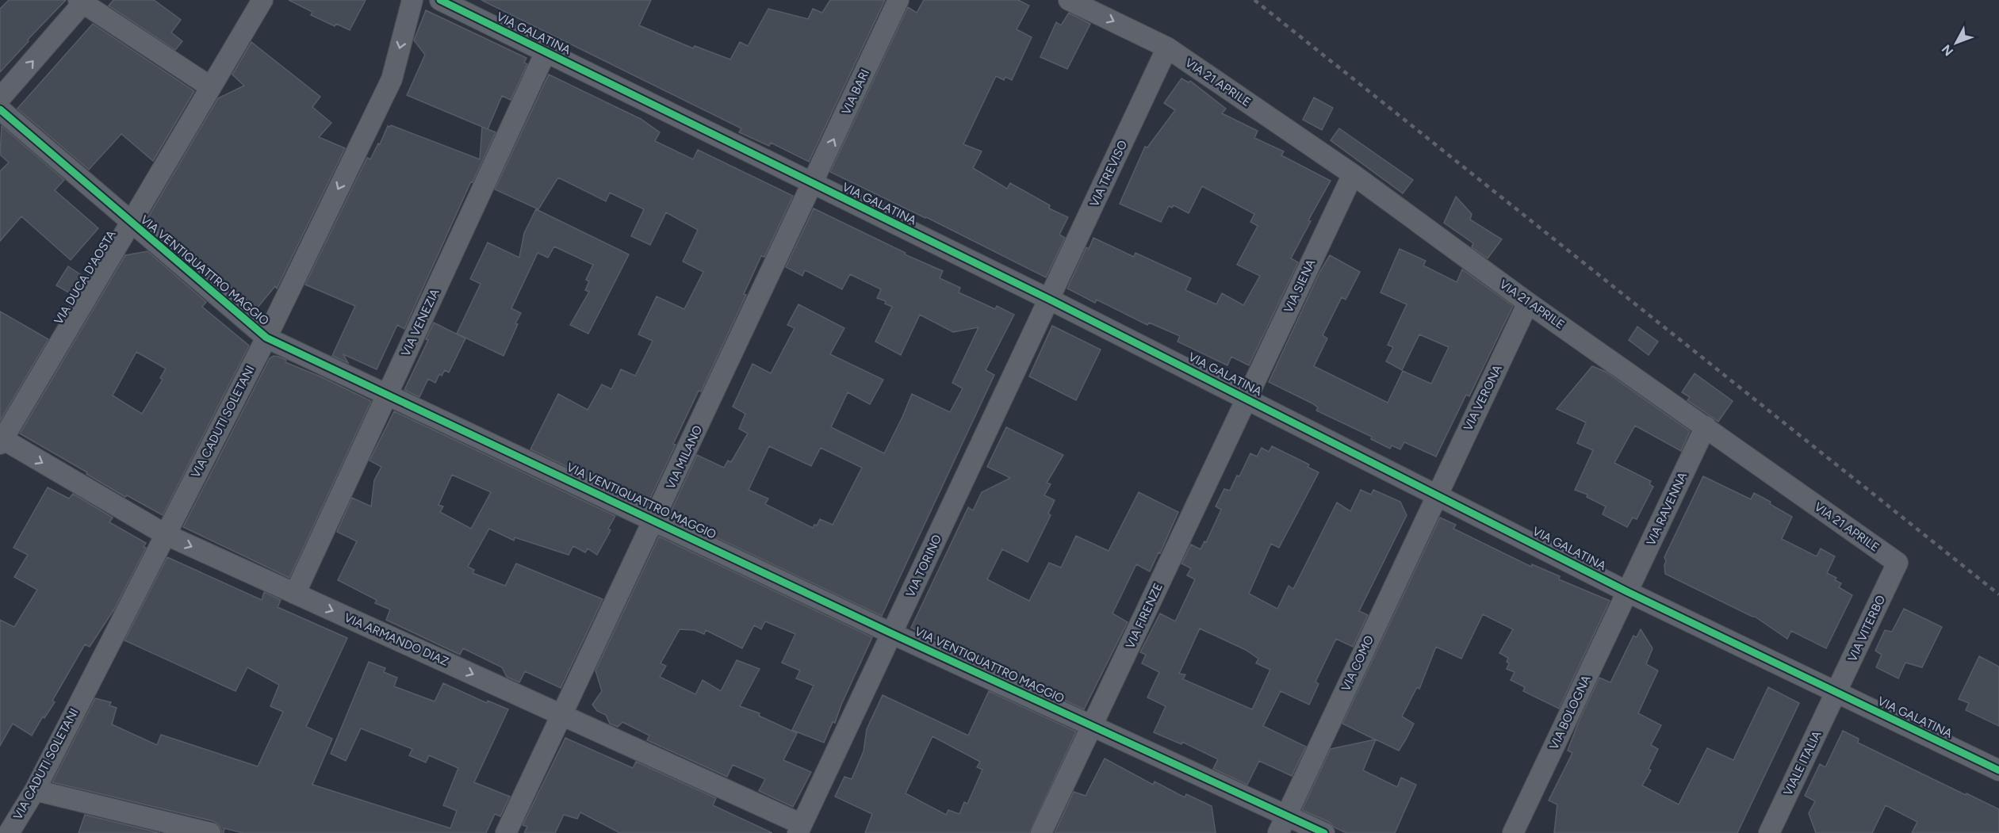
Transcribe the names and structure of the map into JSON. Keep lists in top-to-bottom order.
{
  "streets": {
    "street": [
      "VIA GALATINA",
      "VIA 21 APRILE",
      "VIA BARI",
      "VIA TREVISO",
      "VIA VENTIQUATTRO MAGGIO",
      "VIA DUCA D'AOSTA",
      "VIA SIENA",
      "VIA VENEZIA",
      "VIA VERONA",
      "VIA CADUTI SOLETANI",
      "VIA MILANO",
      "VIA RAVENNA",
      "VIA TORINO",
      "VIA FIRENZE",
      "VIA VITERBO",
      "VIA ARMANDO DIAZ",
      "VIA COMO",
      "VIA BOLOGNA",
      "VIALE ITALIA"
    ]
  },
  "crossings": [
    ["VIA GALATINA", "VIA BARI"],
    ["VIA GALATINA", "VIA TREVISO"],
    ["VIA GALATINA", "VIA SIENA"],
    ["VIA GALATINA", "VIA VENEZIA"],
    ["VIA GALATINA", "VIA VERONA"],
    ["VIA GALATINA", "VIA MILANO"],
    ["VIA GALATINA", "VIA RAVENNA"],
    ["VIA GALATINA", "VIA TORINO"],
    ["VIA GALATINA", "VIA FIRENZE"],
    ["VIA GALATINA", "VIA VITERBO"],
    ["VIA GALATINA", "VIA COMO"],
    ["VIA GALATINA", "VIA BOLOGNA"],
    ["VIA GALATINA", "VIALE ITALIA"],
    ["VIA 21 APRILE", "VIA TREVISO"],
    ["VIA 21 APRILE", "VIA SIENA"],
    ["VIA 21 APRILE", "VIA VERONA"],
    ["VIA 21 APRILE", "VIA RAVENNA"],
    ["VIA 21 APRILE", "VIA VITERBO"],
    ["VIA BARI", "VIA MILANO"],
    ["VIA TREVISO", "VIA TORINO"],
    ["VIA VENTIQUATTRO MAGGIO", "VIA DUCA D'AOSTA"],
    ["VIA VENTIQUATTRO MAGGIO", "VIA VENEZIA"],
    ["VIA VENTIQUATTRO MAGGIO", "VIA CADUTI SOLETANI"],
    ["VIA VENTIQUATTRO MAGGIO", "VIA MILANO"],
    ["VIA VENTIQUATTRO MAGGIO", "VIA TORINO"],
    ["VIA VENTIQUATTRO MAGGIO", "VIA FIRENZE"],
    ["VIA VENTIQUATTRO MAGGIO", "VIA COMO"],
    ["VIA DUCA D'AOSTA", "VIA ARMANDO DIAZ"],
    ["VIA SIENA", "VIA FIRENZE"],
    ["VIA VENEZIA", "VIA ARMANDO DIAZ"],
    ["VIA VERONA", "VIA COMO"],
    ["VIA CADUTI SOLETANI", "VIA ARMANDO DIAZ"],
    ["VIA MILANO", "VIA ARMANDO DIAZ"],
    ["VIA RAVENNA", "VIA BOLOGNA"],
    ["VIA TORINO", "VIA ARMANDO DIAZ"],
    ["VIA VITERBO", "VIALE ITALIA"]
  ],
  "one_way": ["VIA BARI", "VIA CADUTI SOLETANI", "VIA ARMANDO DIAZ"],
  "north": "bottom left"
}
